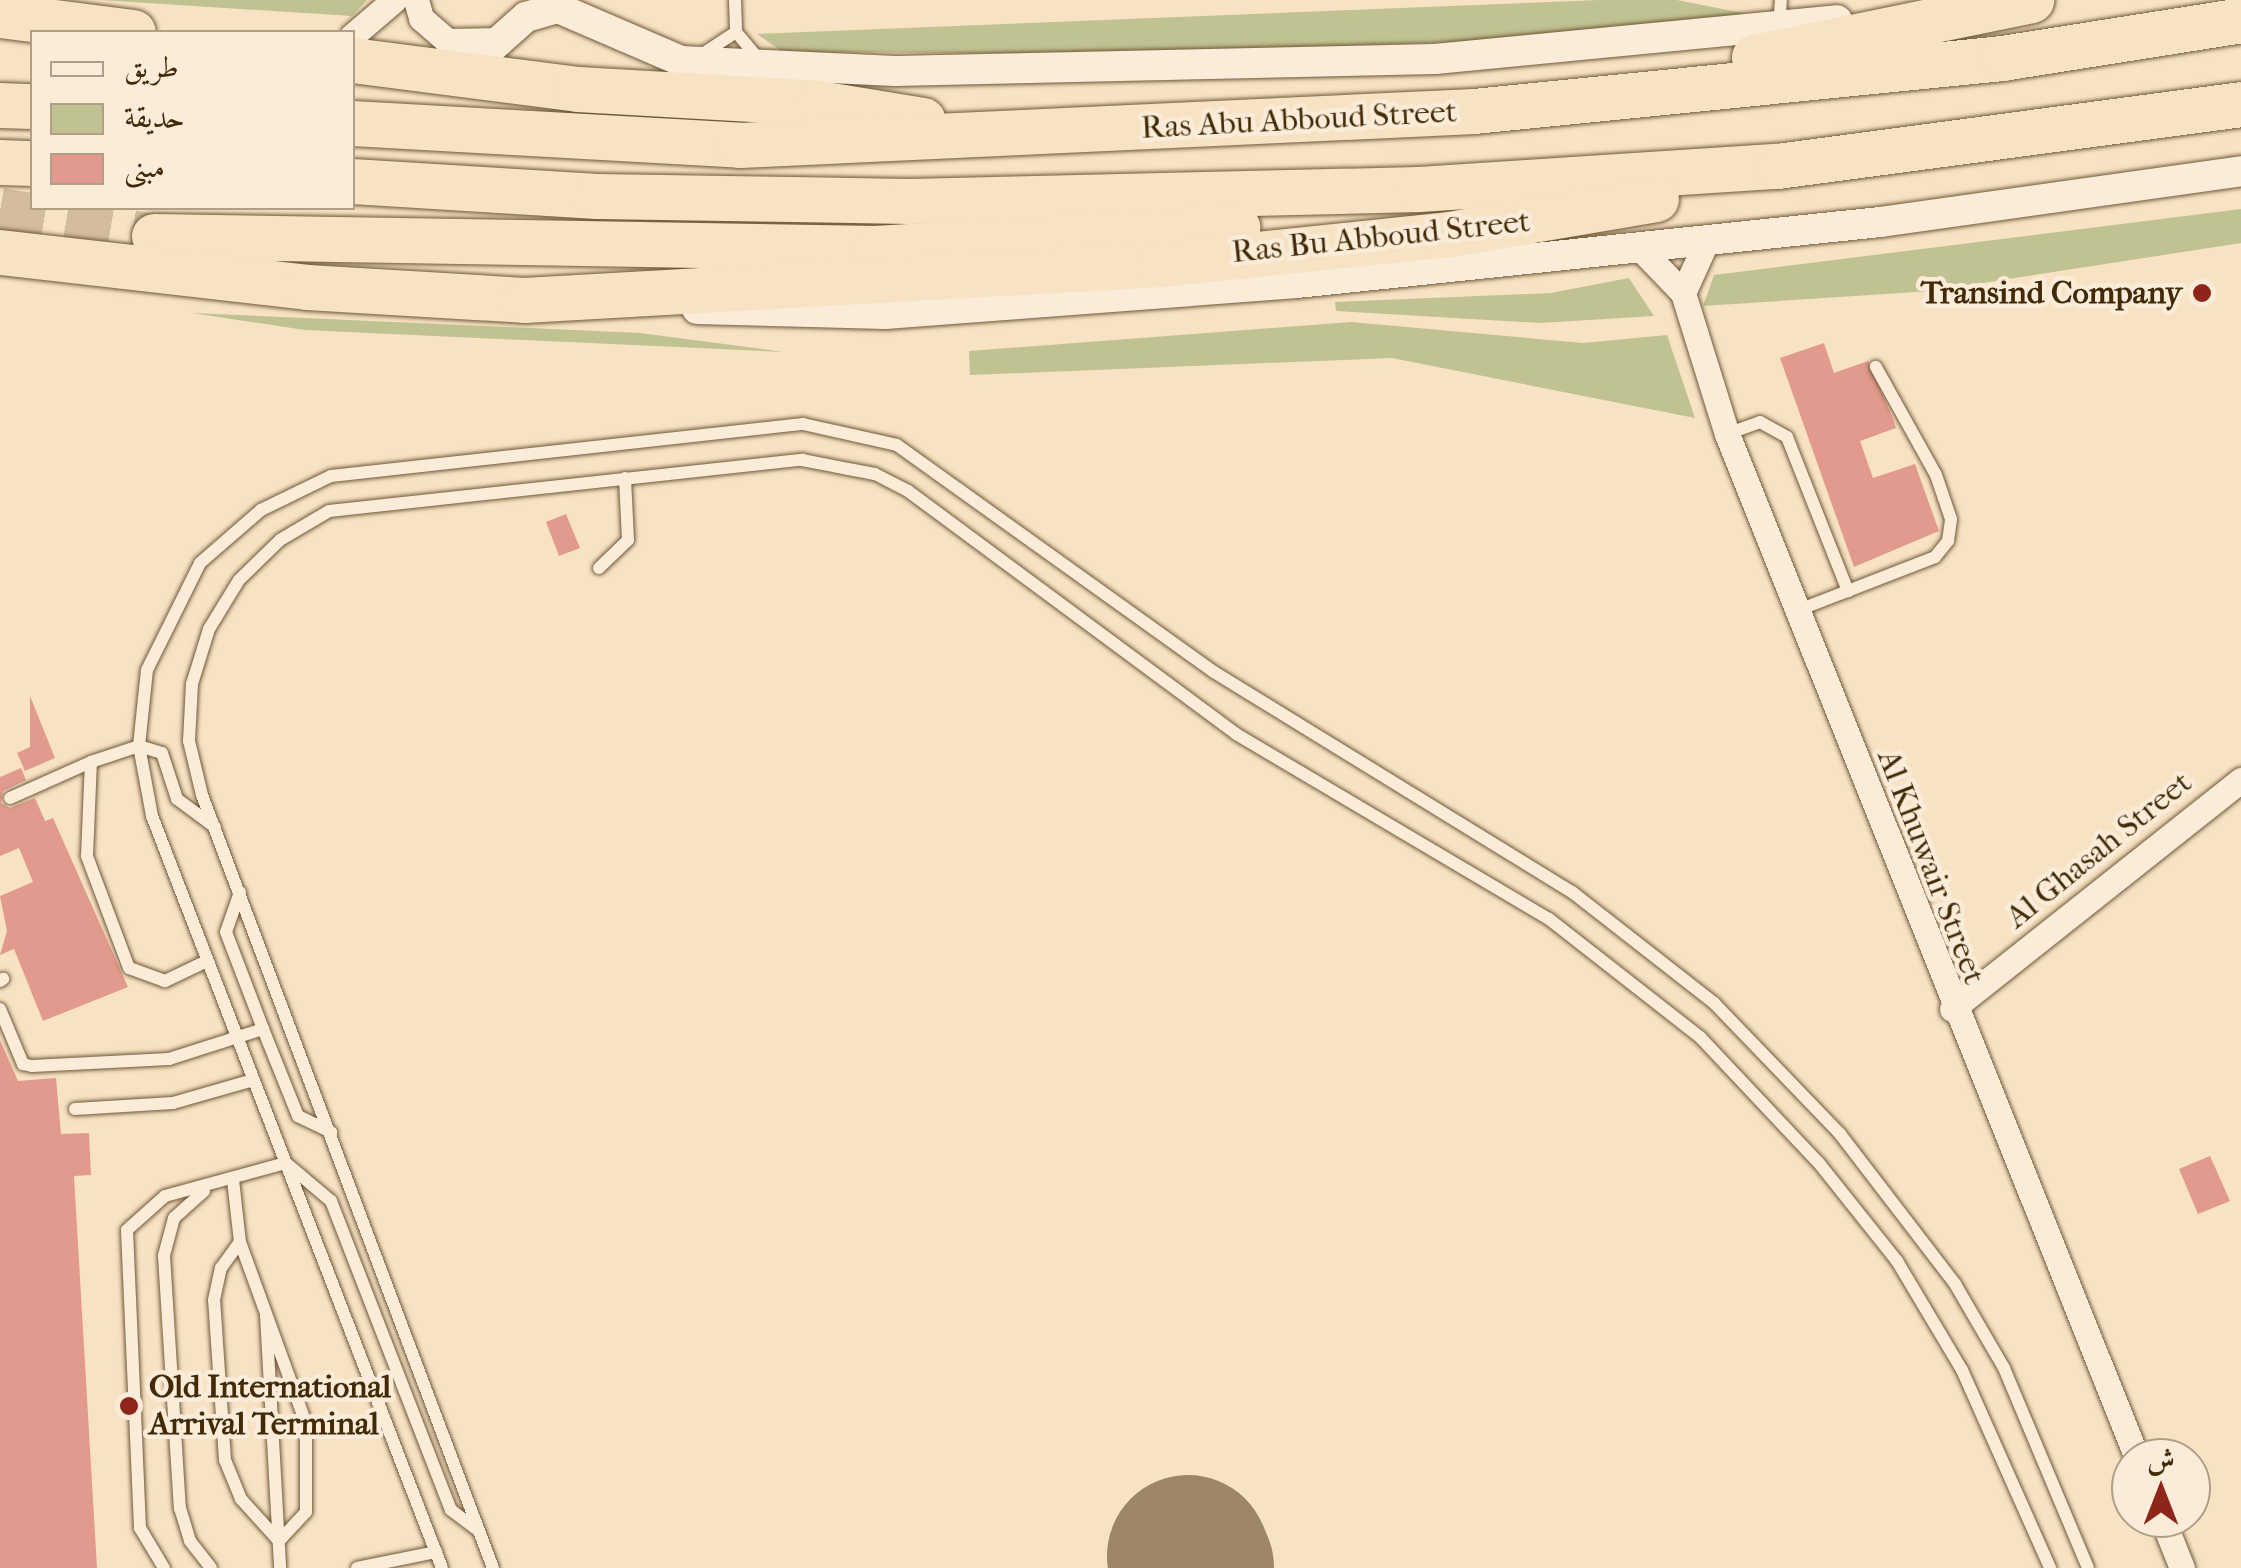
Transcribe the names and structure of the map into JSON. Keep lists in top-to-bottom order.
{
  "streets": {
    "highway": ["Ras Abu Abboud Street"],
    "street": ["Ras Bu Abboud Street", "Al Ghasah Street", "Al Khuwair Street"]
  },
  "crossings": [
    ["Ras Bu Abboud Street", "Al Khuwair Street"],
    ["Al Ghasah Street", "Al Khuwair Street"]
  ],
  "places": ["Transind Company", "Old International Arrival Terminal"],
  "legend": ["طريق", "حديقة", "مبنى"],
  "north": "top"
}
